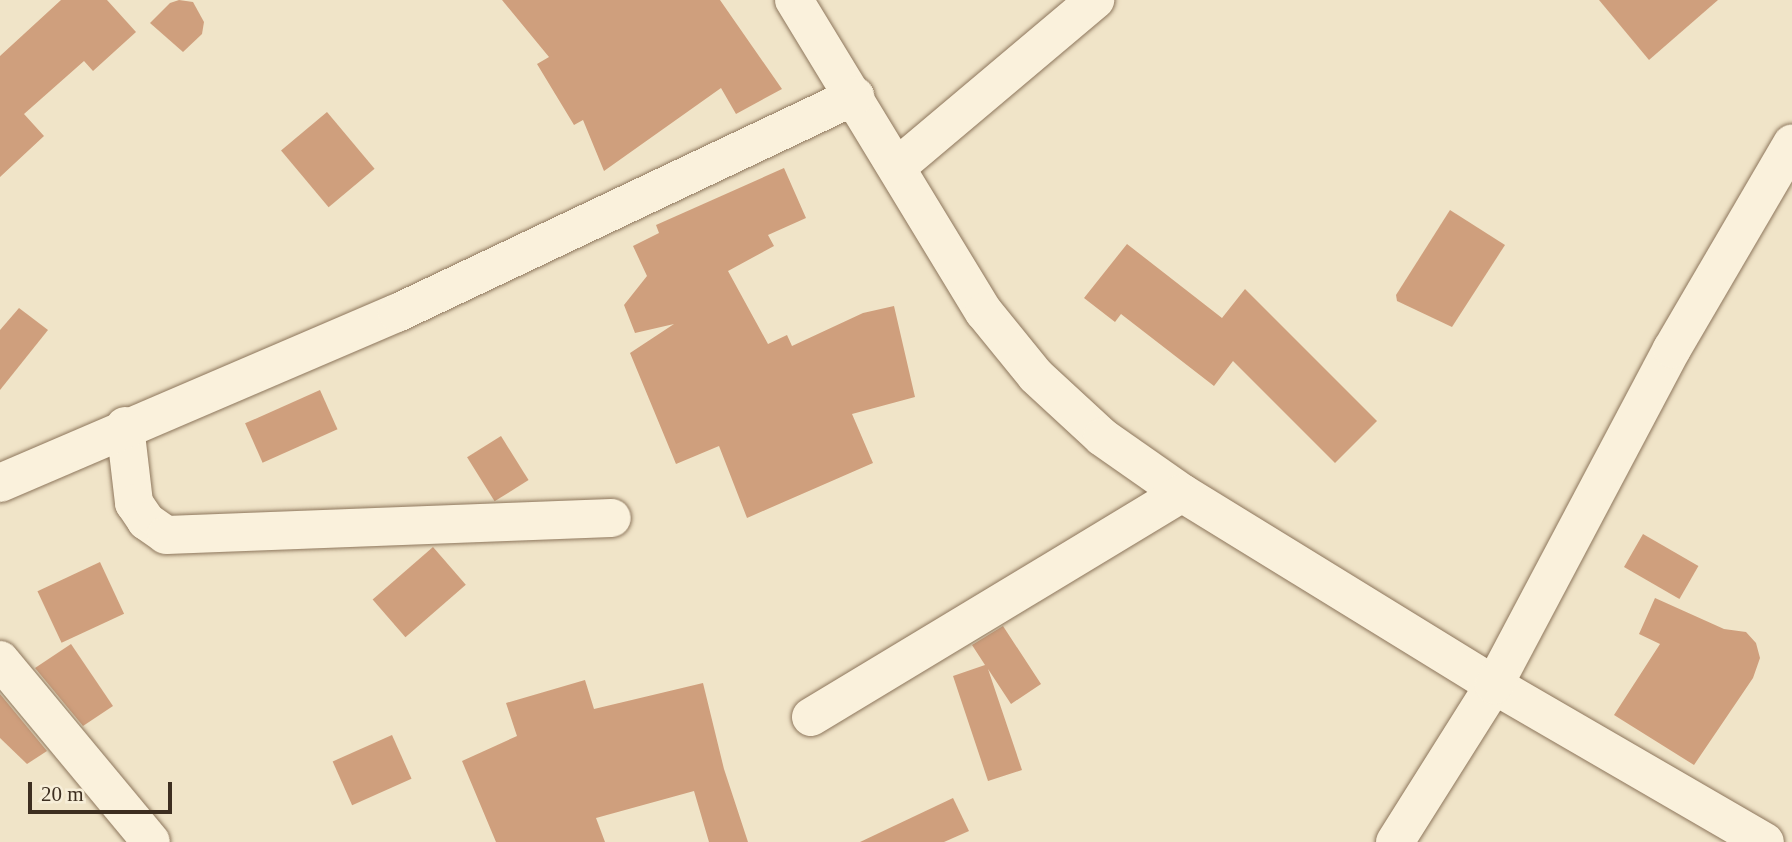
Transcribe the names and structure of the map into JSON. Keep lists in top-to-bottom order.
{
  "scale_bar": "20 m"
}
